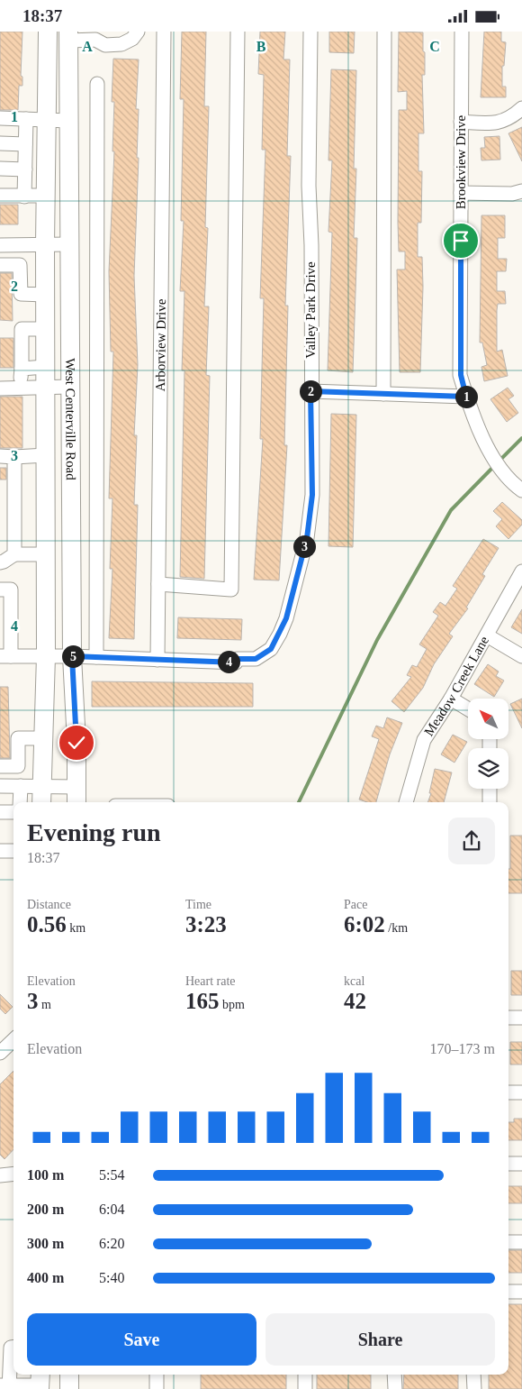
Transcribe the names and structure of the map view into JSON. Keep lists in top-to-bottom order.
{
  "streets": {
    "main road": ["West Centerville Road"],
    "street": [
      "Brookview Drive",
      "Valley Park Drive",
      "Arborview Drive",
      "Meadow Creek Lane"
    ]
  },
  "crossings": [
    ["Valley Park Drive", "Arborview Drive"],
    ["Valley Park Drive", "West Centerville Road"]
  ],
  "north": "top left",
  "page": {
    "status": "18:37",
    "pins": [
      "2",
      "1",
      "3",
      "5",
      "4"
    ],
    "heading": ["Evening run", "18:37"],
    "stats": [
      ["Distance", "0.56 km"],
      ["Time", "3:23"],
      ["Pace", "6:02 /km"],
      ["Elevation", "3 m"],
      ["Heart rate", "165 bpm"],
      ["kcal", "42"]
    ],
    "chart": ["Elevation", "170–173 m"],
    "list": [
      {
        "name": "100 m",
        "note": "5:54"
      },
      {
        "name": "200 m",
        "note": "6:04"
      },
      {
        "name": "300 m",
        "note": "6:20"
      },
      {
        "name": "400 m",
        "note": "5:40"
      }
    ],
    "buttons": ["Save", "Share"]
  },
  "grid": {
    "columns": ["A", "B", "C"],
    "rows": [
      "1",
      "2",
      "3",
      "4"
    ]
  }
}
